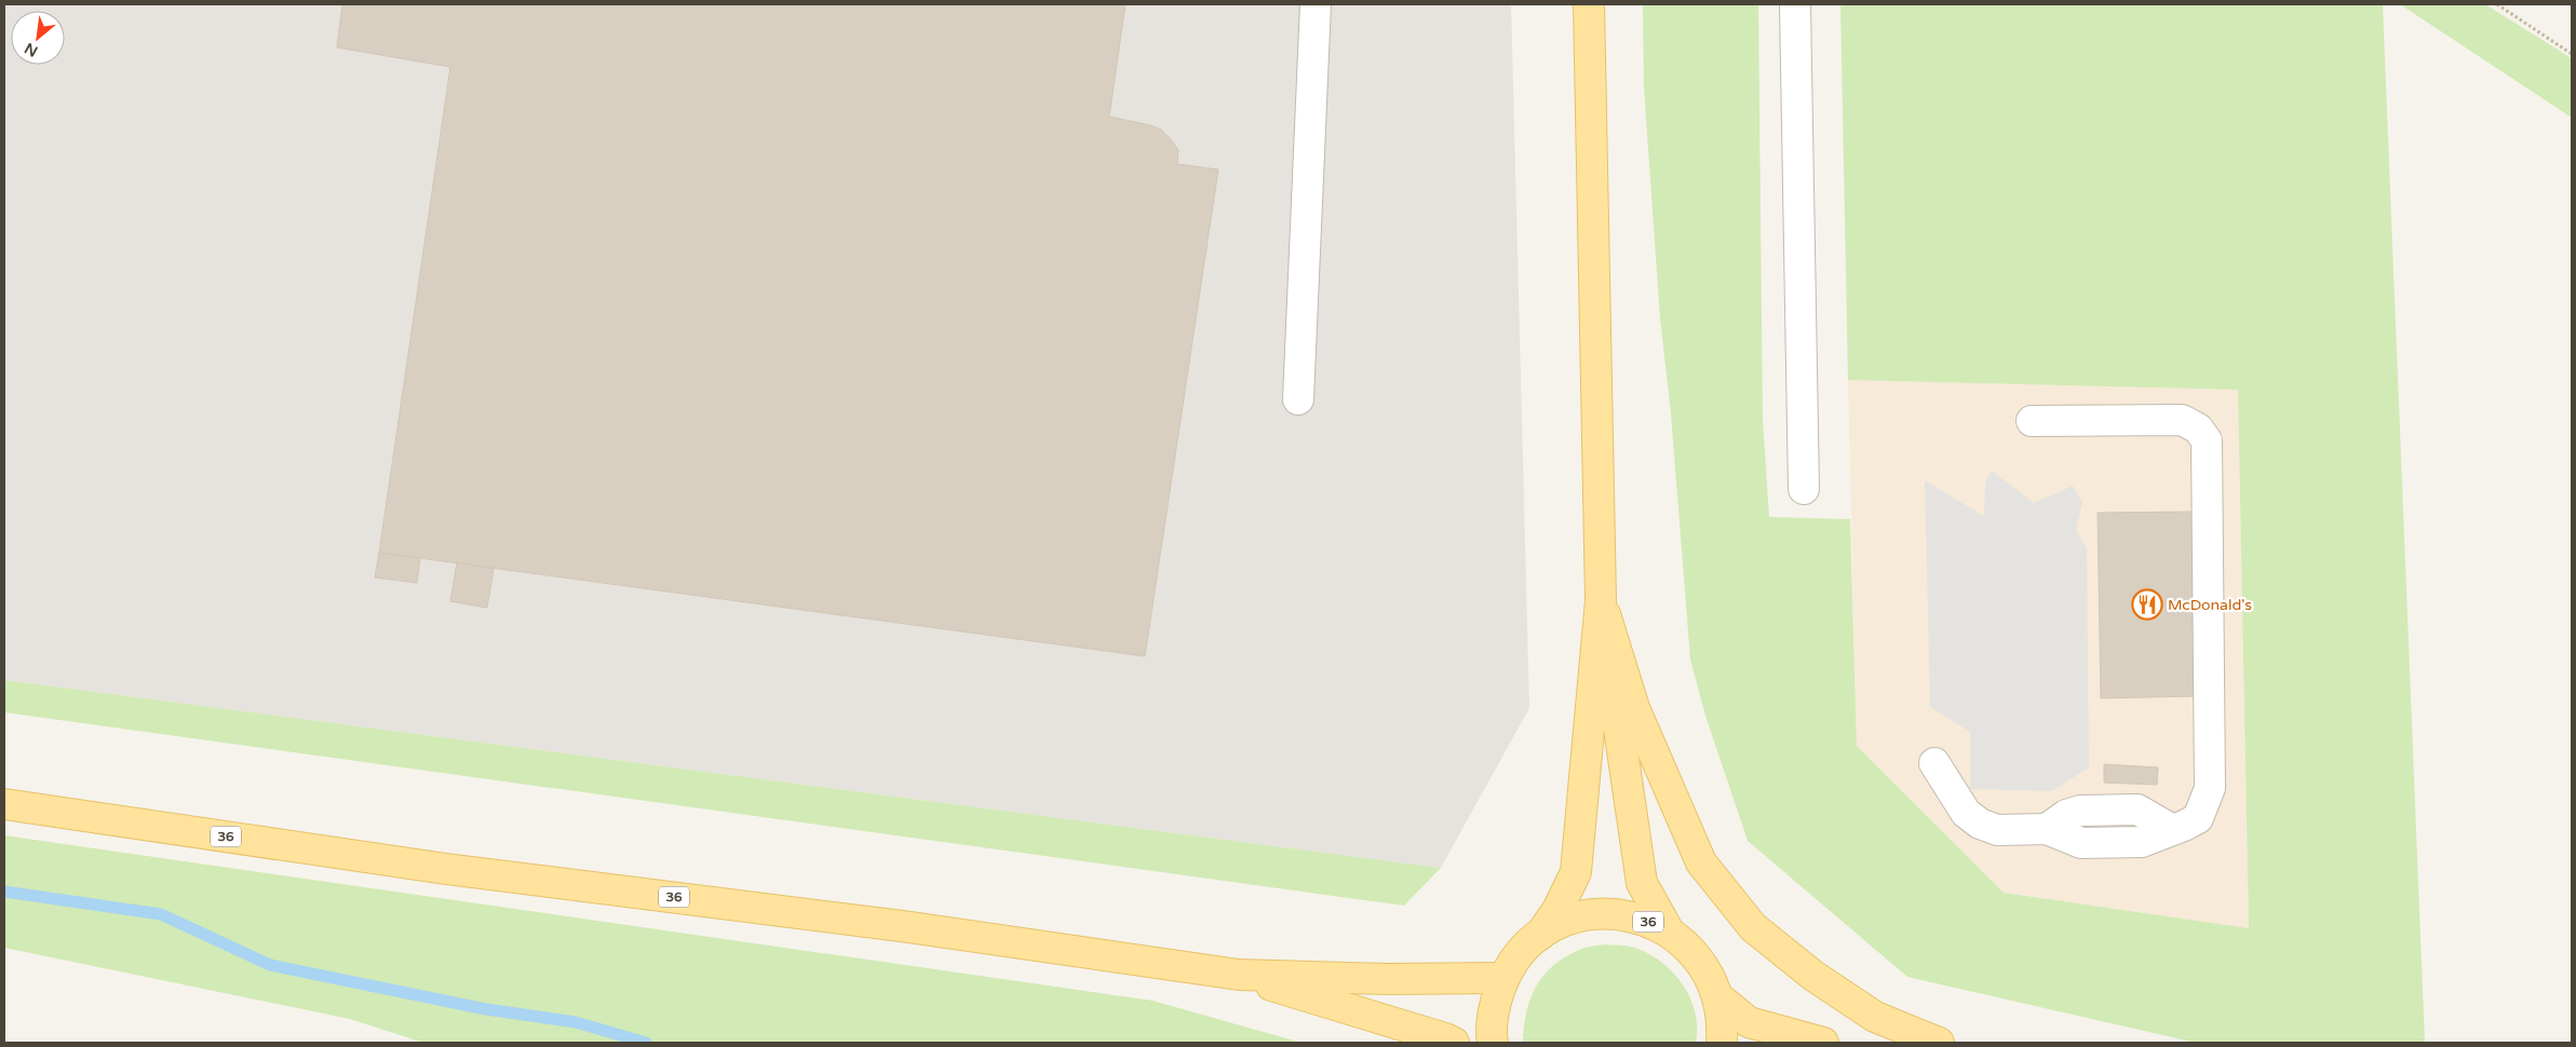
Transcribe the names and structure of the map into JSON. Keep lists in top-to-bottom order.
{
  "streets": {
    "main road": ["36"]
  },
  "places": {
    "restaurant": ["McDonald's"]
  },
  "north": "bottom left"
}
